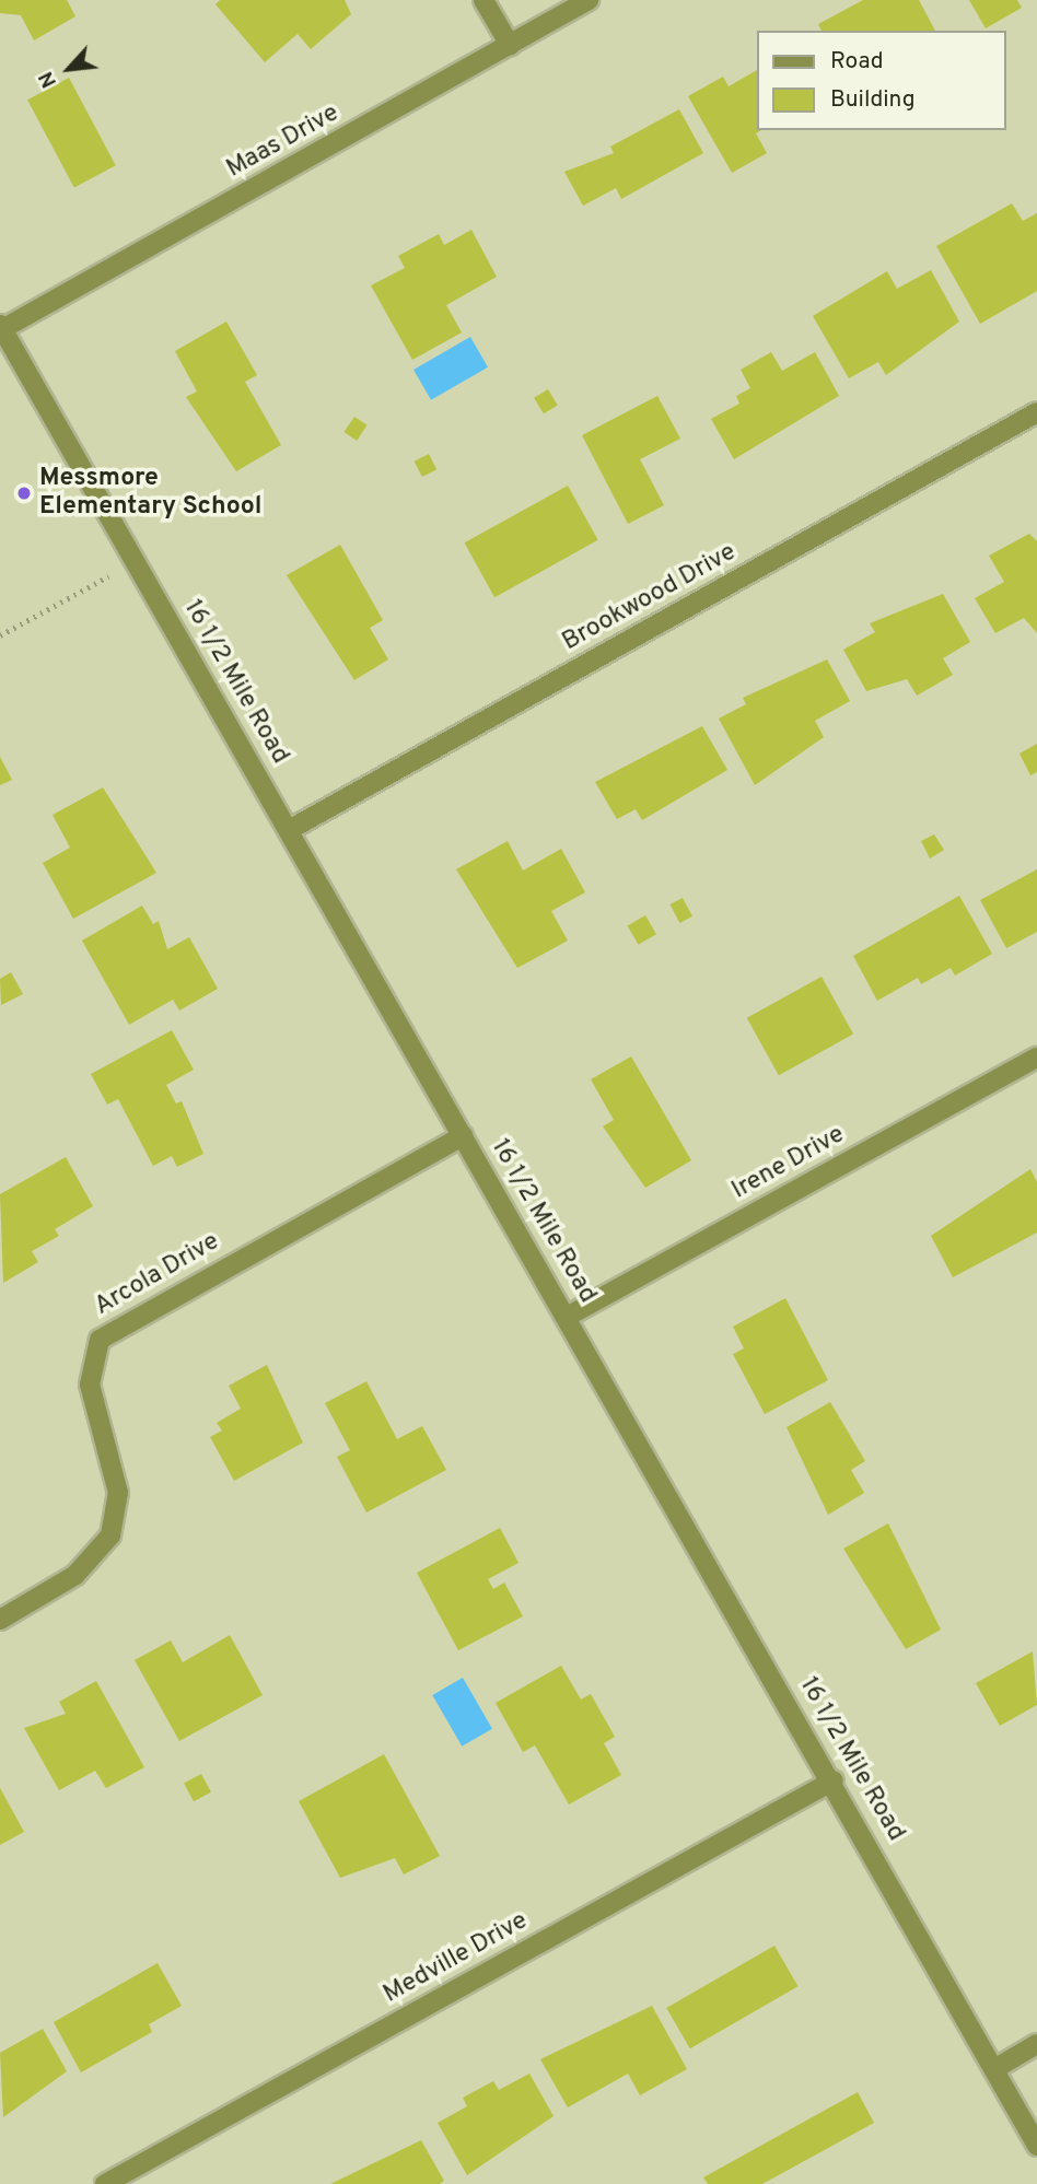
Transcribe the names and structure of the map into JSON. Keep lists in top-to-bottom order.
{
  "streets": {
    "street": [
      "Maas Drive",
      "Brookwood Drive",
      "16 1/2 Mile Road",
      "Irene Drive",
      "Arcola Drive",
      "Medville Drive"
    ]
  },
  "crossings": [
    ["Maas Drive", "16 1/2 Mile Road"],
    ["Brookwood Drive", "16 1/2 Mile Road"],
    ["16 1/2 Mile Road", "Irene Drive"],
    ["16 1/2 Mile Road", "Arcola Drive"],
    ["16 1/2 Mile Road", "Medville Drive"]
  ],
  "places": ["Messmore Elementary School"],
  "legend": ["Road", "Building"],
  "north": "bottom left"
}
